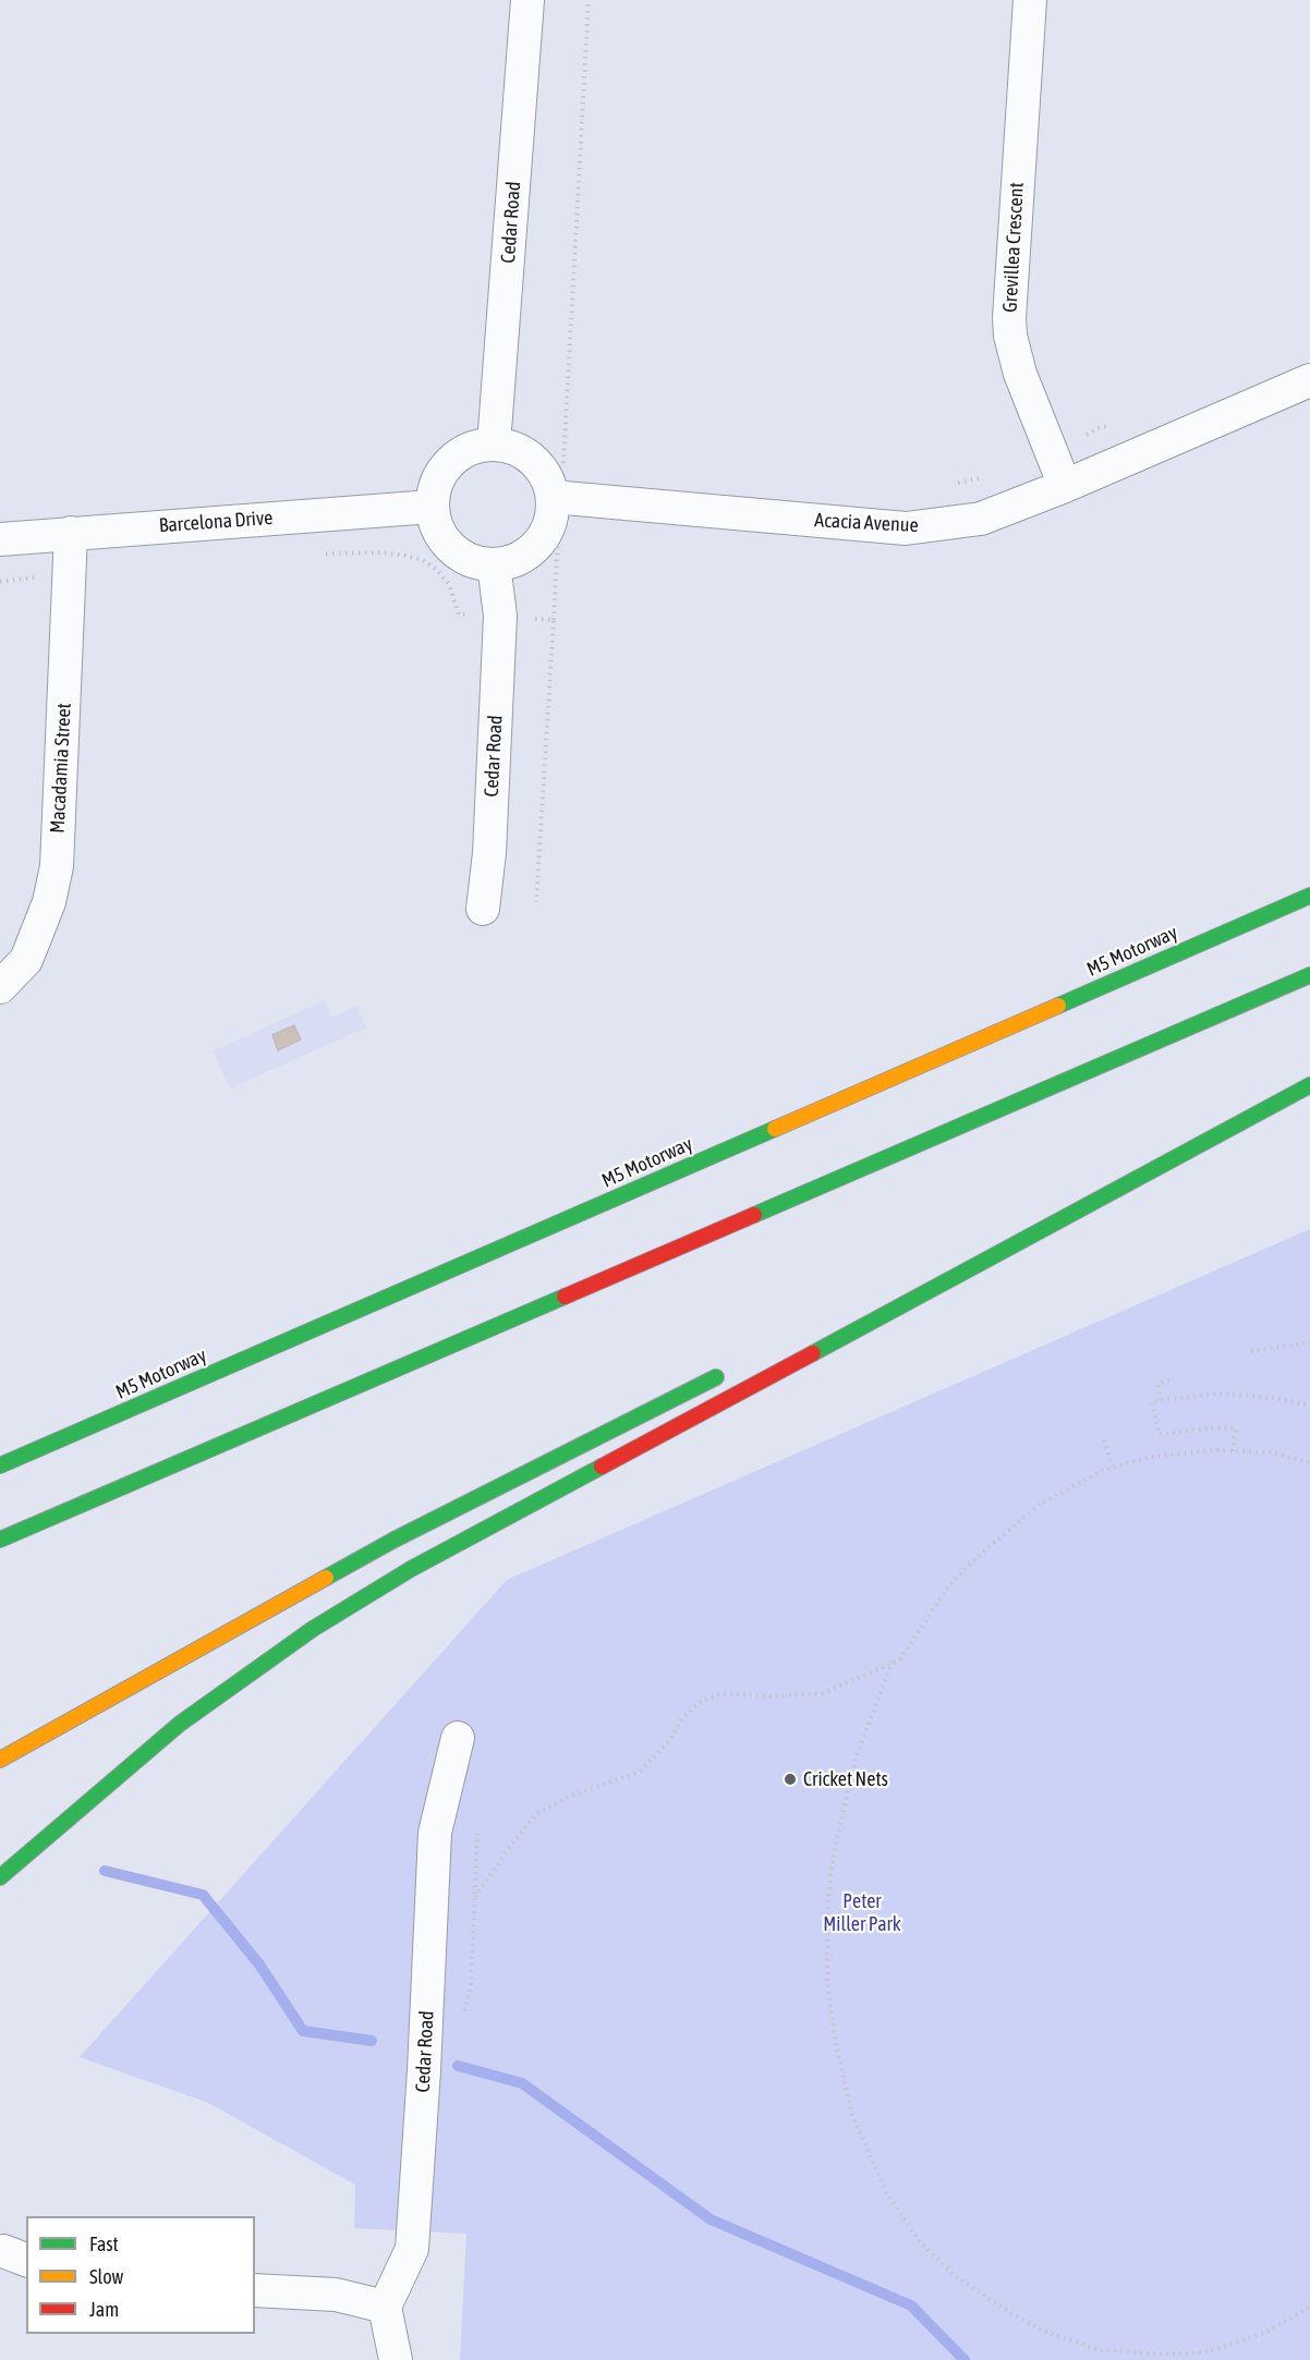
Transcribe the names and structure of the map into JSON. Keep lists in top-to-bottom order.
{
  "streets": {
    "highway": ["M5 Motorway"],
    "street": [
      "Cedar Road",
      "Grevillea Crescent",
      "Barcelona Drive",
      "Acacia Avenue",
      "Macadamia Street"
    ]
  },
  "crossings": [
    ["Cedar Road", "Barcelona Drive"],
    ["Cedar Road", "Acacia Avenue"],
    ["Grevillea Crescent", "Acacia Avenue"],
    ["Barcelona Drive", "Acacia Avenue"],
    ["Barcelona Drive", "Macadamia Street"]
  ],
  "parks": ["Peter Miller Park"],
  "places": ["Cricket Nets"],
  "legend": ["Fast", "Slow", "Jam"]
}
